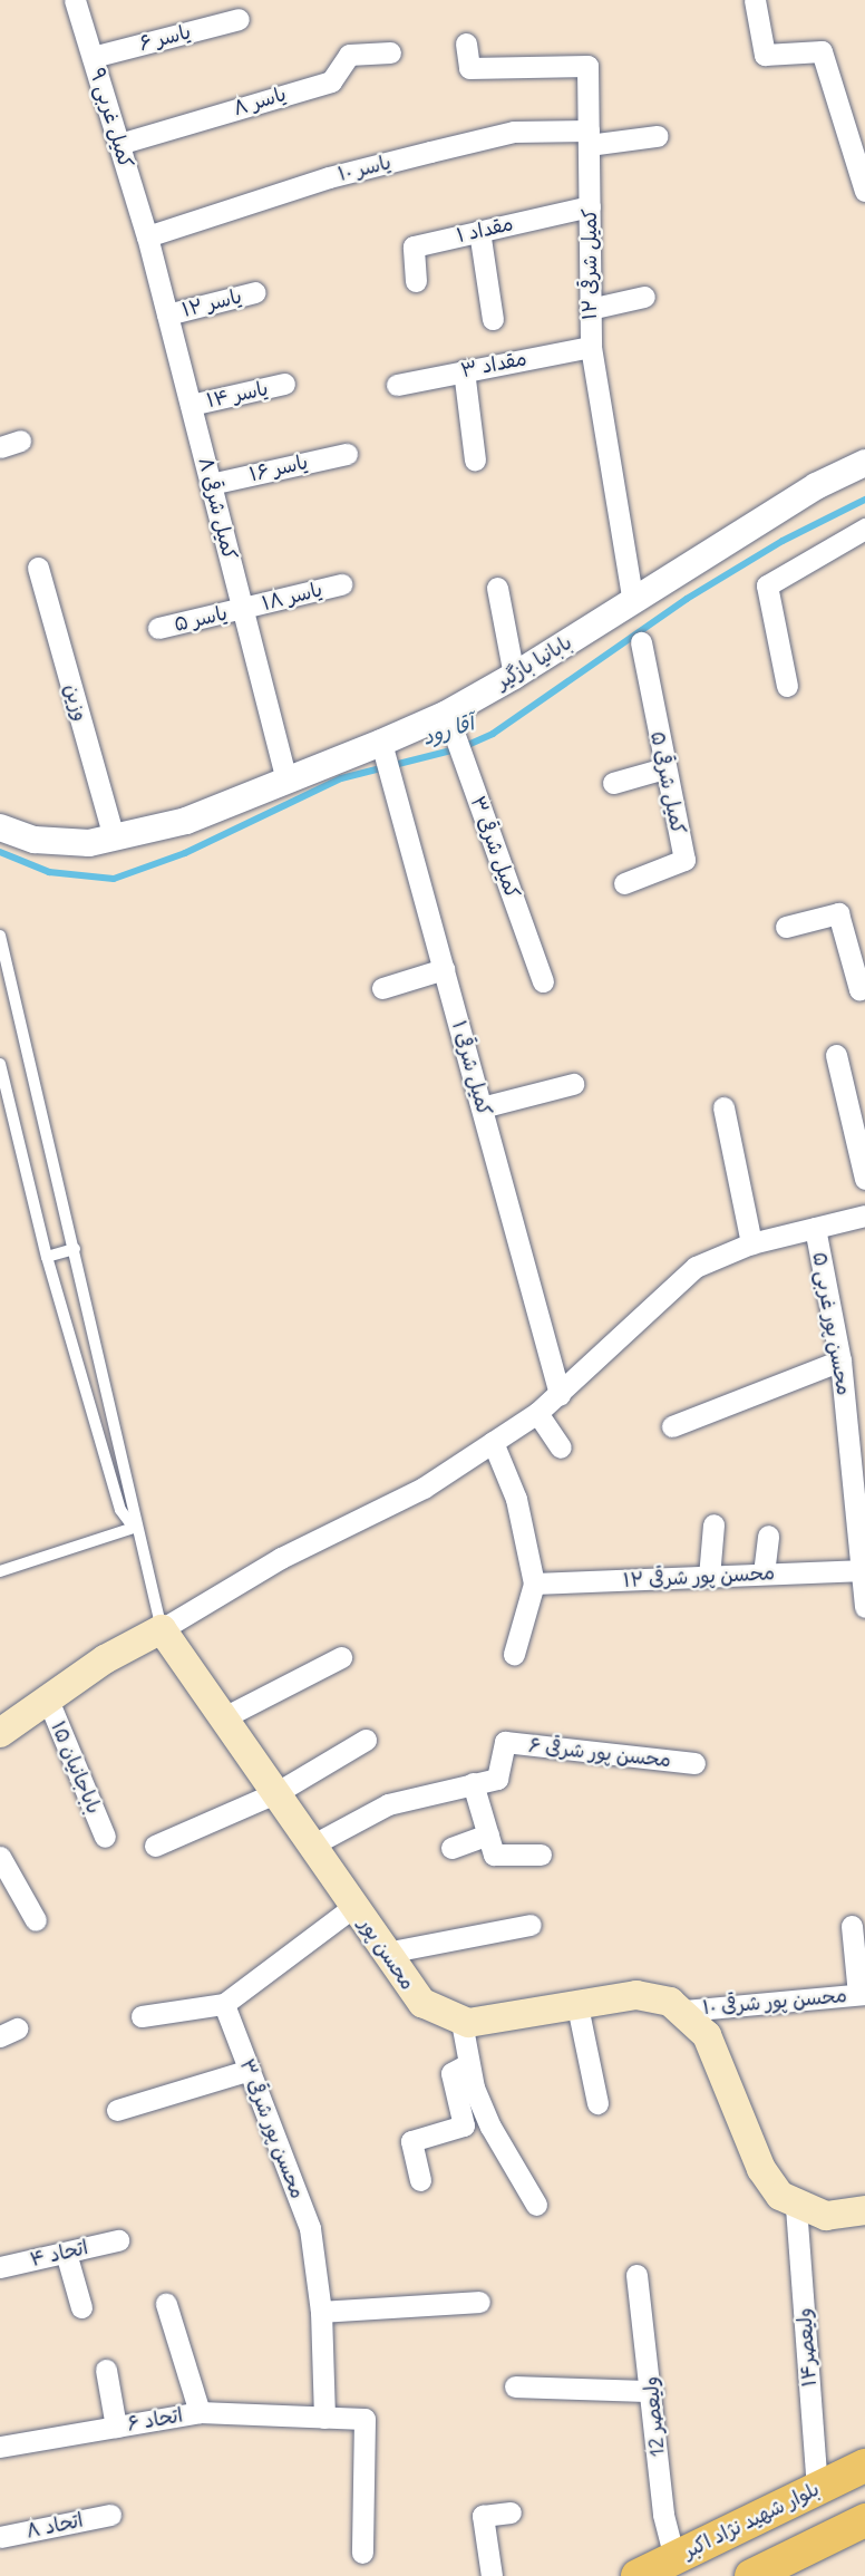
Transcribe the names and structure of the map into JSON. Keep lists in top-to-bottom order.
{
  "streets": {
    "main road": ["محسن پور", "بلوار شهید نژاد اکبر"],
    "street": [
      "یاسر ۶",
      "یاسر ۸",
      "کمیل غربی ۹",
      "یاسر ۱۰",
      "مقداد ۱",
      "کمیل شرقی ۱۲",
      "یاسر ۱۲",
      "مقداد ۳",
      "یاسر ۱۴",
      "یاسر ۱۶",
      "کمیل شرقی ۸",
      "یاسر ۱۸",
      "یاسر ۵",
      "بابانیا بازگیر",
      "وزین",
      "کمیل شرقی ۵",
      "کمیل شرقی ۳",
      "کمیل شرقی ۱",
      "محسن پور غربی ۵",
      "محسن پور شرقی ۱۲",
      "محسن پور شرقی ۶",
      "باباجانیان ۱۵",
      "محسن پور شرقی ۱۰",
      "محسن پور شرقی ۳",
      "اتحاد ۴",
      "ولیعصر۱۴",
      "ولیعصر 12",
      "اتحاد ۶",
      "اتحاد ۸"
    ]
  },
  "crossings": [
    ["یاسر ۶", "کمیل غربی ۹"],
    ["یاسر ۸", "کمیل غربی ۹"],
    ["کمیل غربی ۹", "یاسر ۱۰"],
    ["کمیل غربی ۹", "کمیل شرقی ۸"],
    ["یاسر ۱۰", "کمیل شرقی ۱۲"],
    ["یاسر ۱۰", "کمیل شرقی ۸"],
    ["مقداد ۱", "کمیل شرقی ۱۲"],
    ["کمیل شرقی ۱۲", "مقداد ۳"],
    ["کمیل شرقی ۱۲", "بابانیا بازگیر"],
    ["یاسر ۱۲", "کمیل شرقی ۸"],
    ["یاسر ۱۴", "کمیل شرقی ۸"],
    ["یاسر ۱۶", "کمیل شرقی ۸"],
    ["کمیل شرقی ۸", "یاسر ۱۸"],
    ["کمیل شرقی ۸", "یاسر ۵"],
    ["کمیل شرقی ۸", "بابانیا بازگیر"],
    ["یاسر ۱۸", "یاسر ۵"],
    ["بابانیا بازگیر", "وزین"],
    ["بابانیا بازگیر", "کمیل شرقی ۳"],
    ["بابانیا بازگیر", "کمیل شرقی ۱"],
    ["محسن پور غربی ۵", "محسن پور شرقی ۱۲"],
    ["محسن پور شرقی ۶", "محسن پور"],
    ["محسن پور", "محسن پور شرقی ۱۰"],
    ["ولیعصر۱۴", "بلوار شهید نژاد اکبر"],
    ["ولیعصر 12", "بلوار شهید نژاد اکبر"]
  ],
  "water": ["آقا رود"]
}
